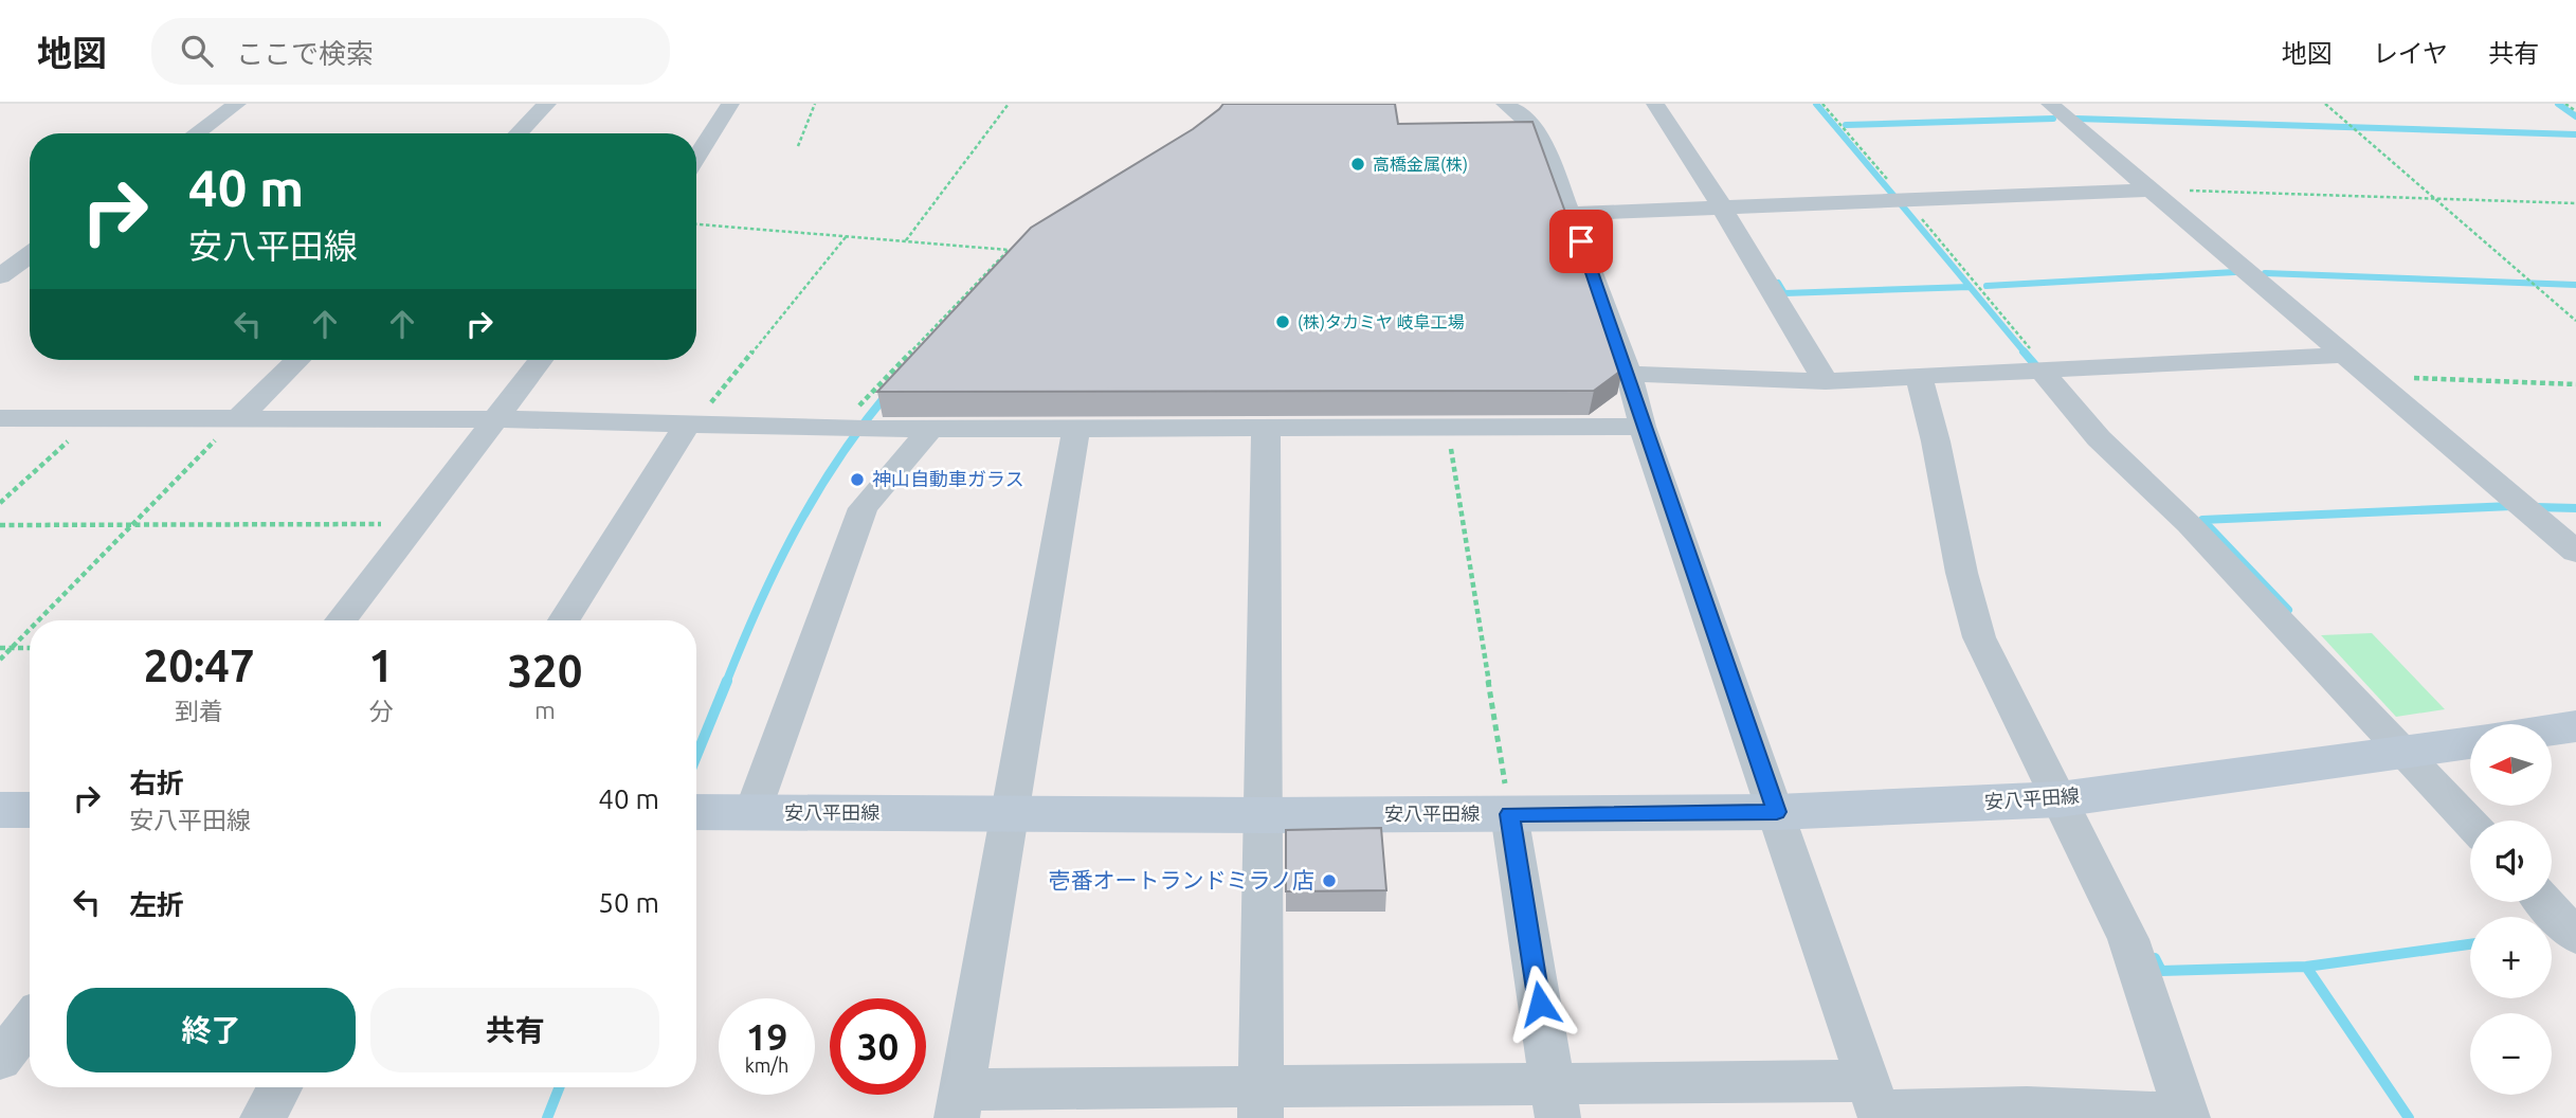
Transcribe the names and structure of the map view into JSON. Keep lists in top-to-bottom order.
{
  "streets": {
    "main road": ["安八平田線"]
  },
  "places": [
    "高橋金属(株)",
    "(株)タカミヤ 岐阜工場",
    "神山自動車ガラス",
    "壱番オートランドミラノ店"
  ],
  "north": "left",
  "page": {
    "header": "地図",
    "search": "ここで検索",
    "nav": ["地図", "レイヤ", "共有"],
    "turn": ["40 m", "安八平田線"],
    "eta": [
      "20:47",
      "到着",
      "1",
      "分",
      "320",
      "m"
    ],
    "map_buttons": ["+", "−"],
    "list": [
      {
        "name": "右折",
        "note": "安八平田線",
        "value": "40 m"
      },
      {
        "name": "左折",
        "value": "50 m"
      }
    ],
    "buttons": ["終了", "共有"],
    "speed": "19 km/h",
    "limit": "30"
  }
}
